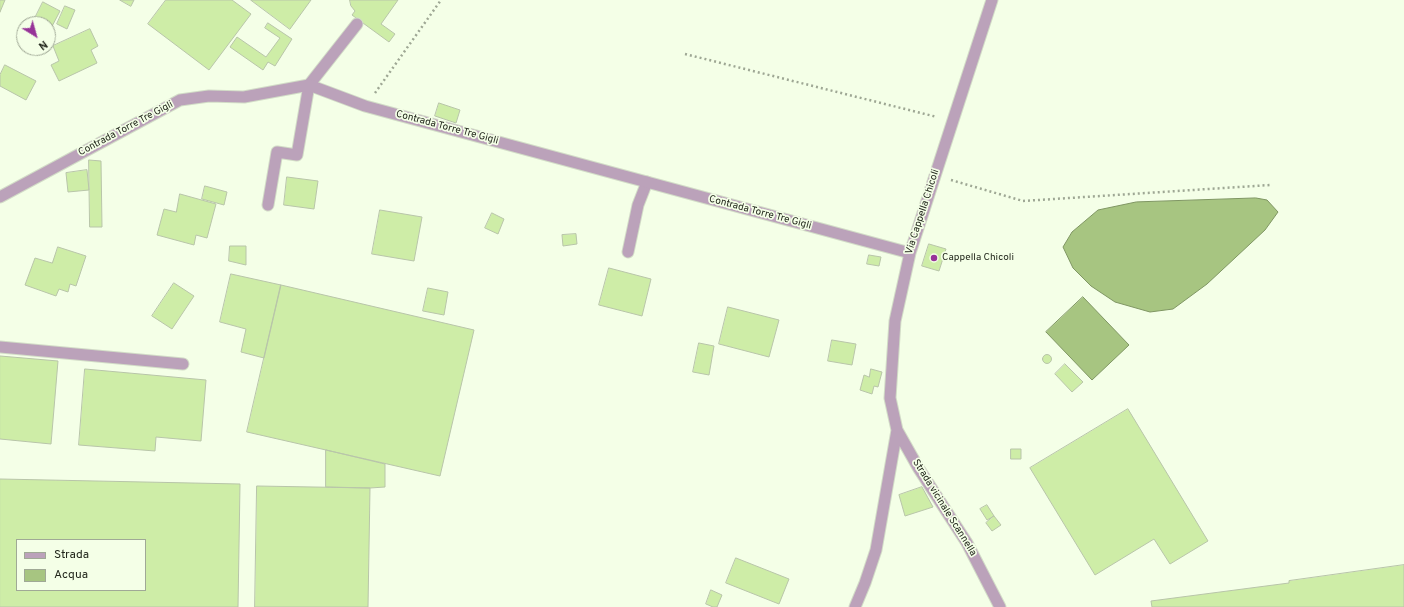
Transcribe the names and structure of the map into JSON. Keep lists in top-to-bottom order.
{
  "streets": {
    "street": ["Contrada Torre Tre Gigli", "Via Cappella Chicoli", "Strada vicinale Scannella"]
  },
  "crossings": [
    ["Contrada Torre Tre Gigli", "Via Cappella Chicoli"],
    ["Via Cappella Chicoli", "Strada vicinale Scannella"]
  ],
  "places": ["Cappella Chicoli"],
  "legend": ["Strada", "Acqua"],
  "north": "bottom right"
}
